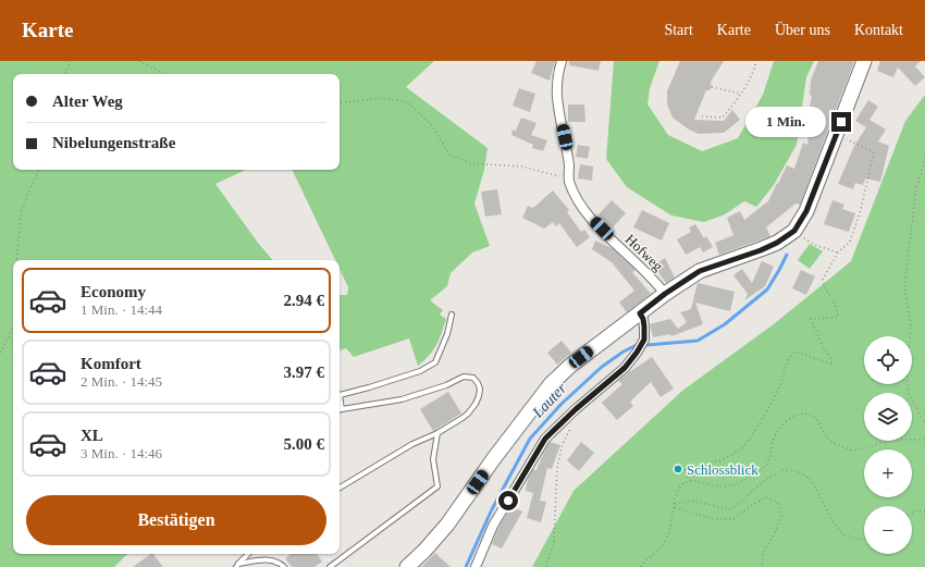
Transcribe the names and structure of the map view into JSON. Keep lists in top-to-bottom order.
{
  "streets": {
    "street": ["Hofweg"]
  },
  "water": ["Lauter"],
  "places": ["Schlossblick"],
  "page": {
    "header": "Karte",
    "nav": [
      "Start",
      "Karte",
      "Über uns",
      "Kontakt"
    ],
    "banner": ["Alter Weg", "Nibelungenstraße"],
    "bubble": "1 Min.",
    "list": [
      {
        "name": "Economy",
        "note": "1 Min. · 14:44",
        "value": "2.94 €"
      },
      {
        "name": "Komfort",
        "note": "2 Min. · 14:45",
        "value": "3.97 €"
      },
      {
        "name": "XL",
        "note": "3 Min. · 14:46",
        "value": "5.00 €"
      }
    ],
    "map_buttons": ["+", "−"],
    "buttons": "Bestätigen"
  }
}
